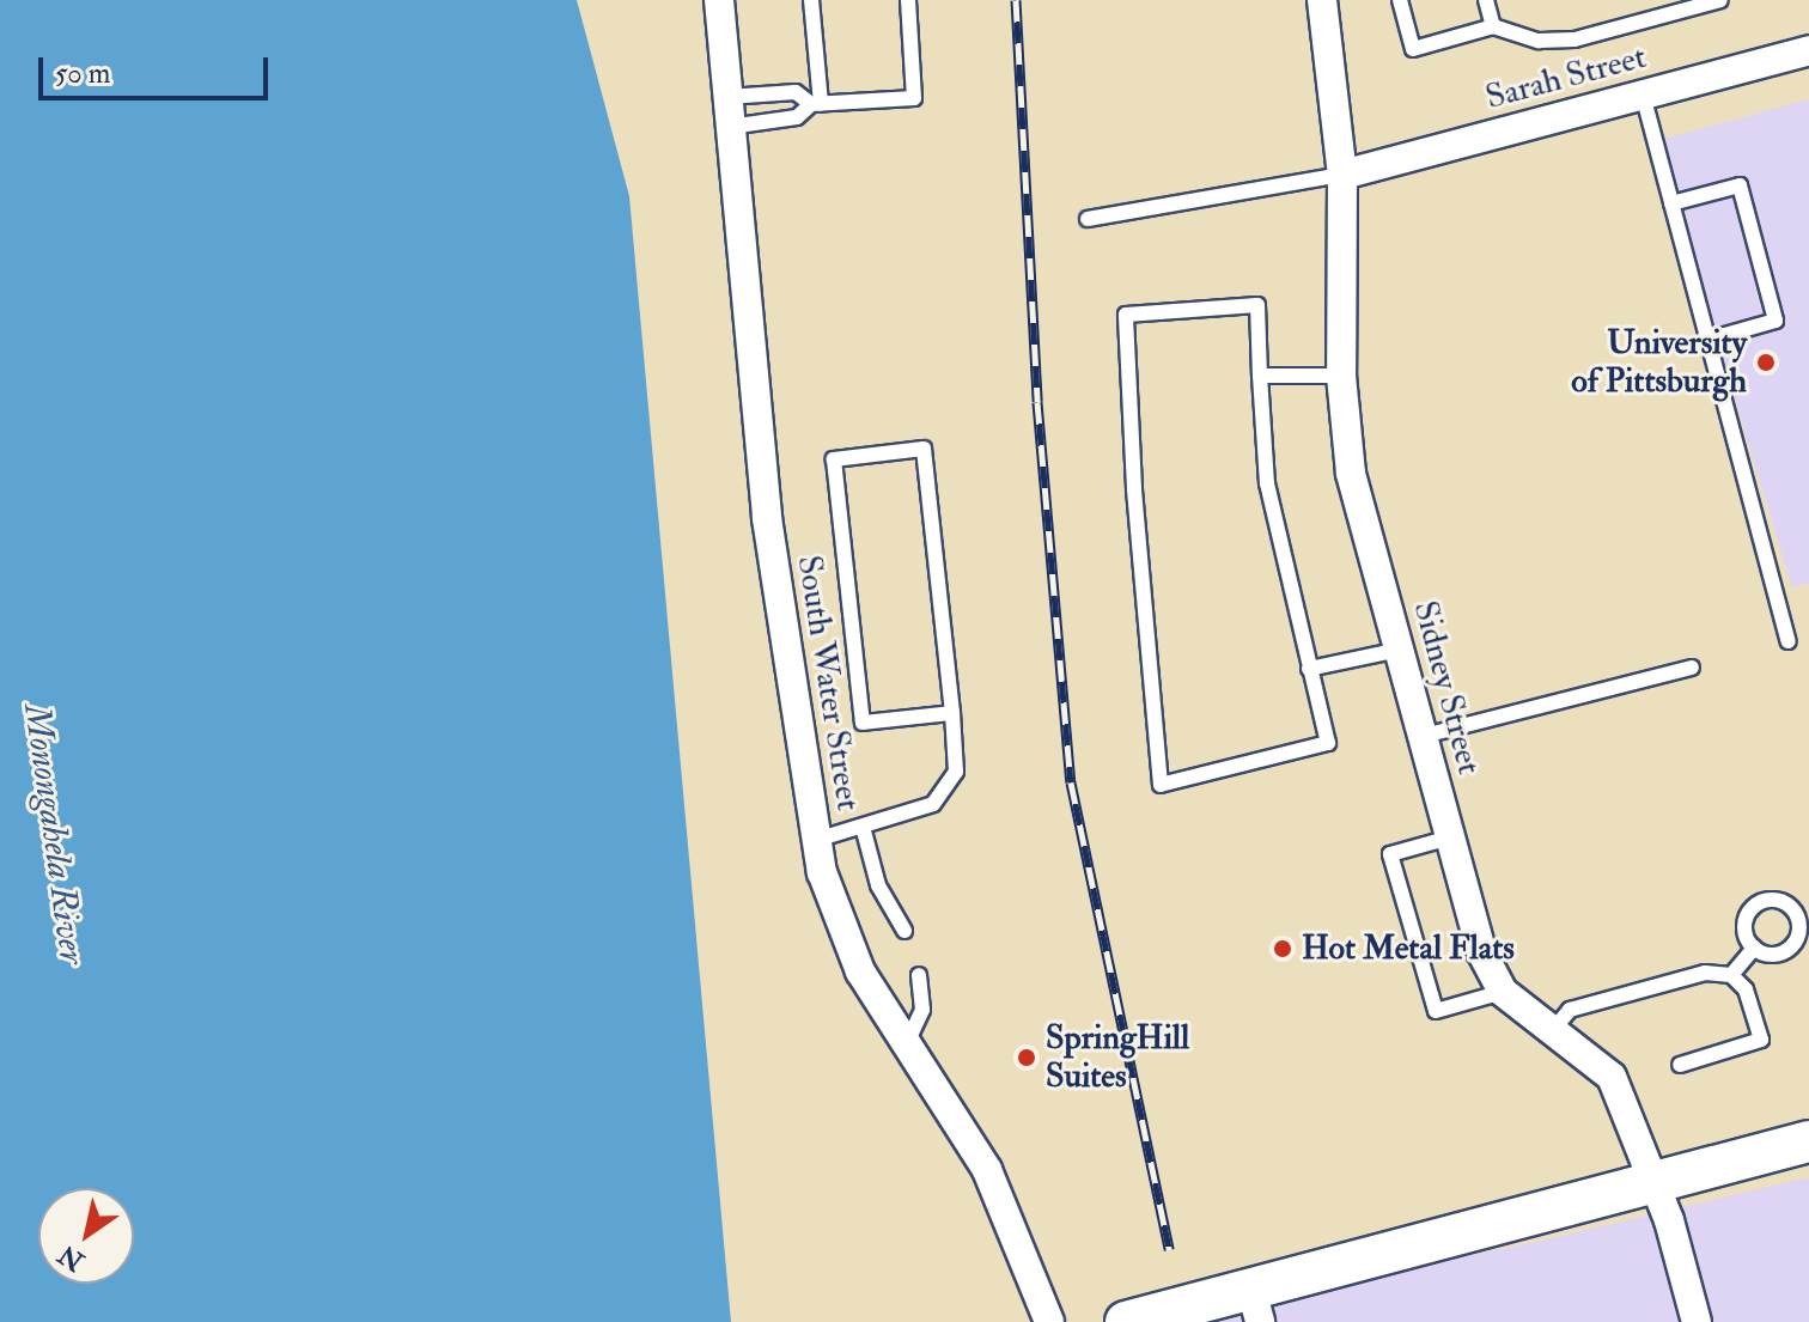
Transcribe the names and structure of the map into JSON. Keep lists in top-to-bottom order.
{
  "streets": {
    "street": ["Sarah Street", "South Water Street", "Sidney Street"]
  },
  "crossings": [
    ["Sarah Street", "Sidney Street"]
  ],
  "water": ["Monongahela River"],
  "places": ["University of Pittsburgh", "Hot Metal Flats", "SpringHill Suites"],
  "scale_bar": "50 m",
  "north": "bottom left"
}
